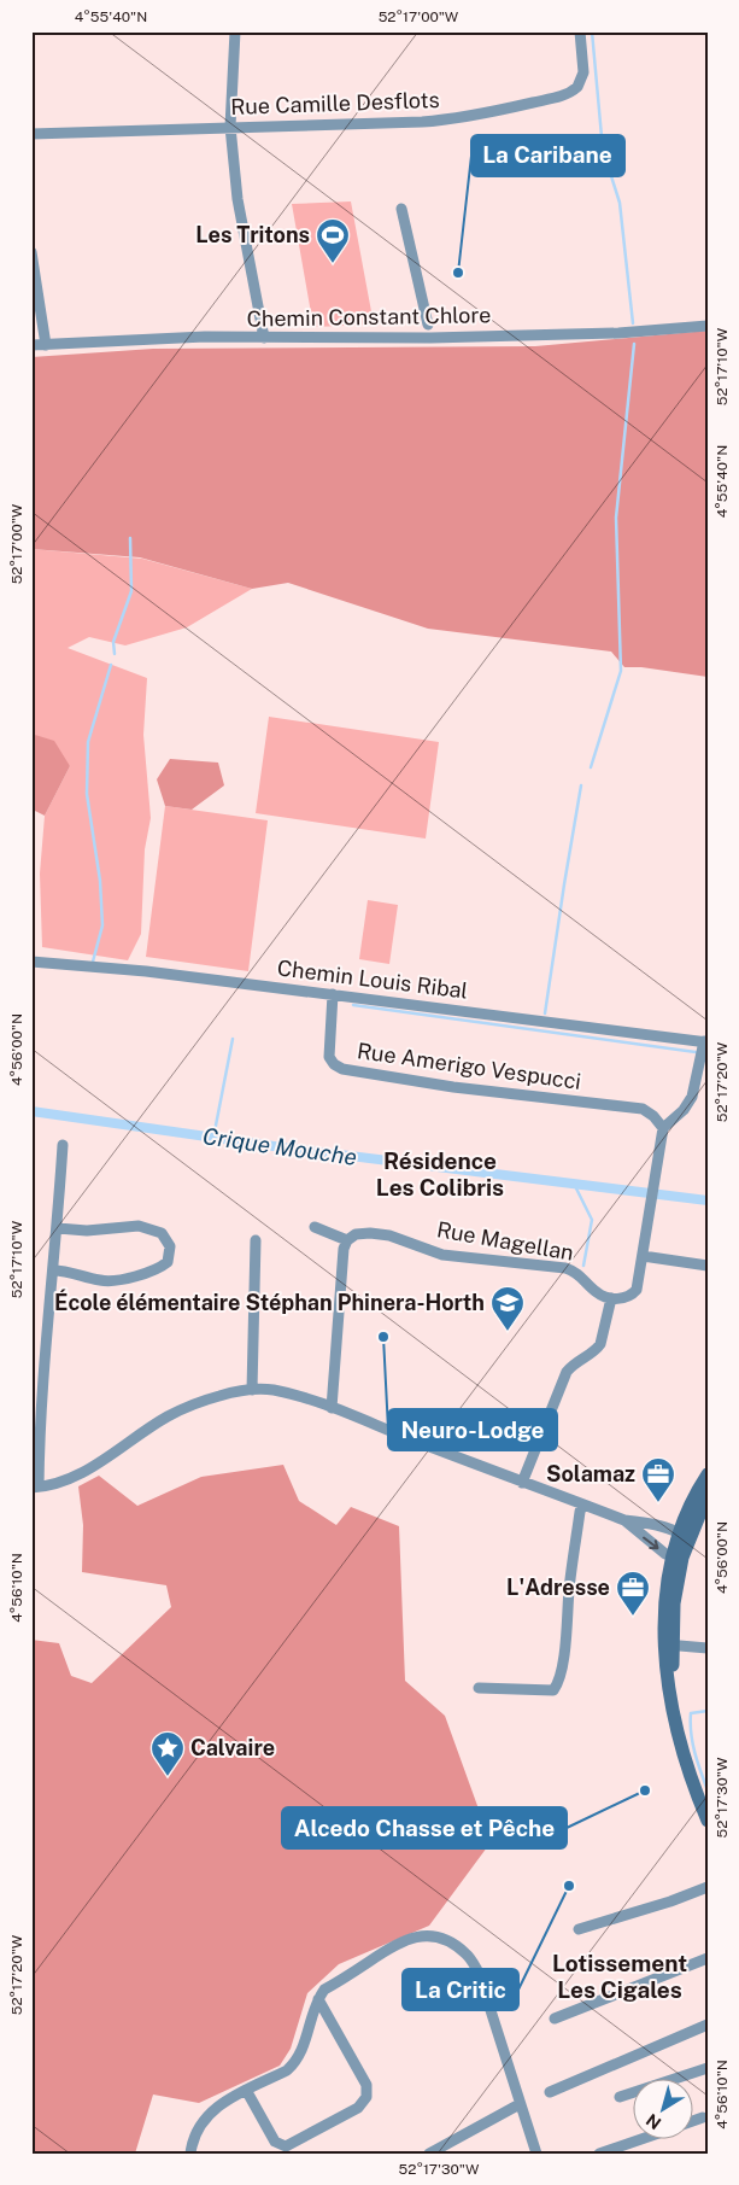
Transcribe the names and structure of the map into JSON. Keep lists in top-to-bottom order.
{
  "streets": {
    "street": [
      "Rue Camille Desflots",
      "Chemin Constant Chlore",
      "Chemin Louis Ribal",
      "Rue Amerigo Vespucci",
      "Rue Magellan"
    ]
  },
  "crossings": [
    ["Chemin Louis Ribal", "Rue Amerigo Vespucci"]
  ],
  "districts": ["Résidence Les Colibris", "Lotissement Les Cigales"],
  "water": ["Crique Mouche"],
  "places": {
    "sports": ["Les Tritons"],
    "other": [
      "La Caribane",
      "Neuro-Lodge",
      "Alcedo Chasse et Pêche",
      "La Critic"
    ],
    "school or university": ["École élémentaire Stéphan Phinera-Horth"],
    "office": ["Solamaz", "L'Adresse"],
    "place": ["Calvaire"]
  },
  "north": "bottom left",
  "coordinates": [
    "4°55'40\"N",
    "52°17'00\"W",
    "52°17'10\"W",
    "4°56'00\"N",
    "52°17'20\"W",
    "4°56'10\"N",
    "52°17'30\"W"
  ]
}
